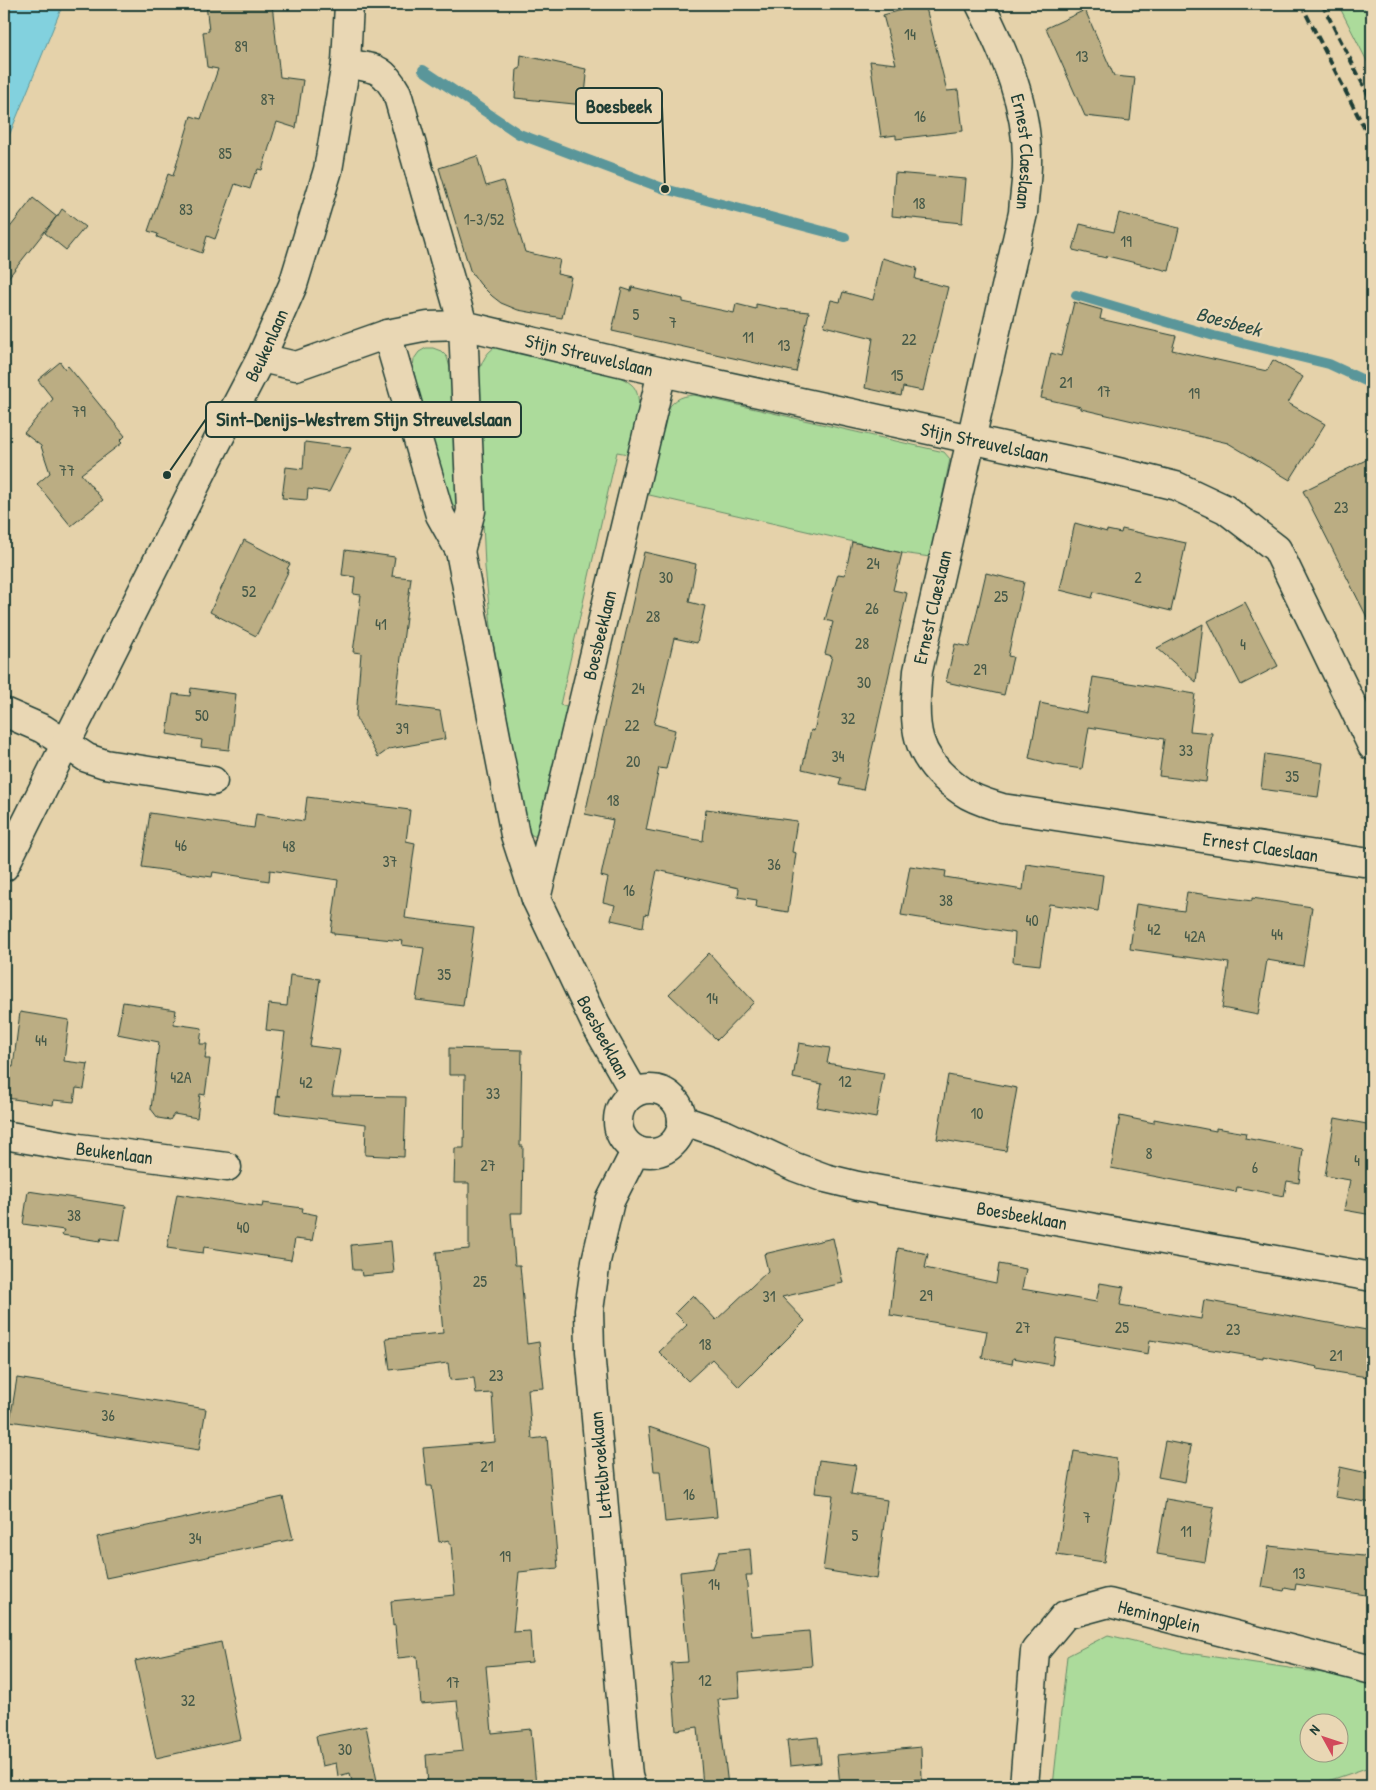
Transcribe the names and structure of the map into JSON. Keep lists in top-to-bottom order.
{
  "streets": {
    "street": [
      "Ernest Claeslaan",
      "Beukenlaan",
      "Stijn Streuvelslaan",
      "Boesbeeklaan",
      "Lettelbroeklaan",
      "Hemingplein"
    ]
  },
  "crossings": [
    ["Ernest Claeslaan", "Stijn Streuvelslaan"],
    ["Stijn Streuvelslaan", "Boesbeeklaan"],
    ["Boesbeeklaan", "Lettelbroeklaan"]
  ],
  "water": ["Boesbeek"],
  "places": ["Boesbeek", "Sint-Denijs-Westrem Stijn Streuvelslaan"],
  "house_numbers": [
    "14",
    "89",
    "13",
    "87",
    "16",
    "85",
    "18",
    "83",
    "1-3/52",
    "19",
    "5",
    "7",
    "11",
    "22",
    "13",
    "15",
    "21",
    "17",
    "19",
    "79",
    "77",
    "23",
    "24",
    "30",
    "2",
    "52",
    "25",
    "26",
    "28",
    "41",
    "28",
    "4",
    "29",
    "30",
    "24",
    "50",
    "32",
    "22",
    "39",
    "33",
    "34",
    "20",
    "35",
    "18",
    "46",
    "48",
    "37",
    "36",
    "16",
    "38",
    "40",
    "42",
    "44",
    "42A",
    "35",
    "14",
    "44",
    "42A",
    "12",
    "42",
    "33",
    "10",
    "8",
    "4",
    "27",
    "6",
    "38",
    "40",
    "25",
    "29",
    "31",
    "27",
    "25",
    "23",
    "18",
    "21",
    "23",
    "36",
    "21",
    "16",
    "7",
    "11",
    "5",
    "34",
    "19",
    "13",
    "14",
    "12",
    "17",
    "32",
    "30"
  ],
  "north": "top left"
}
